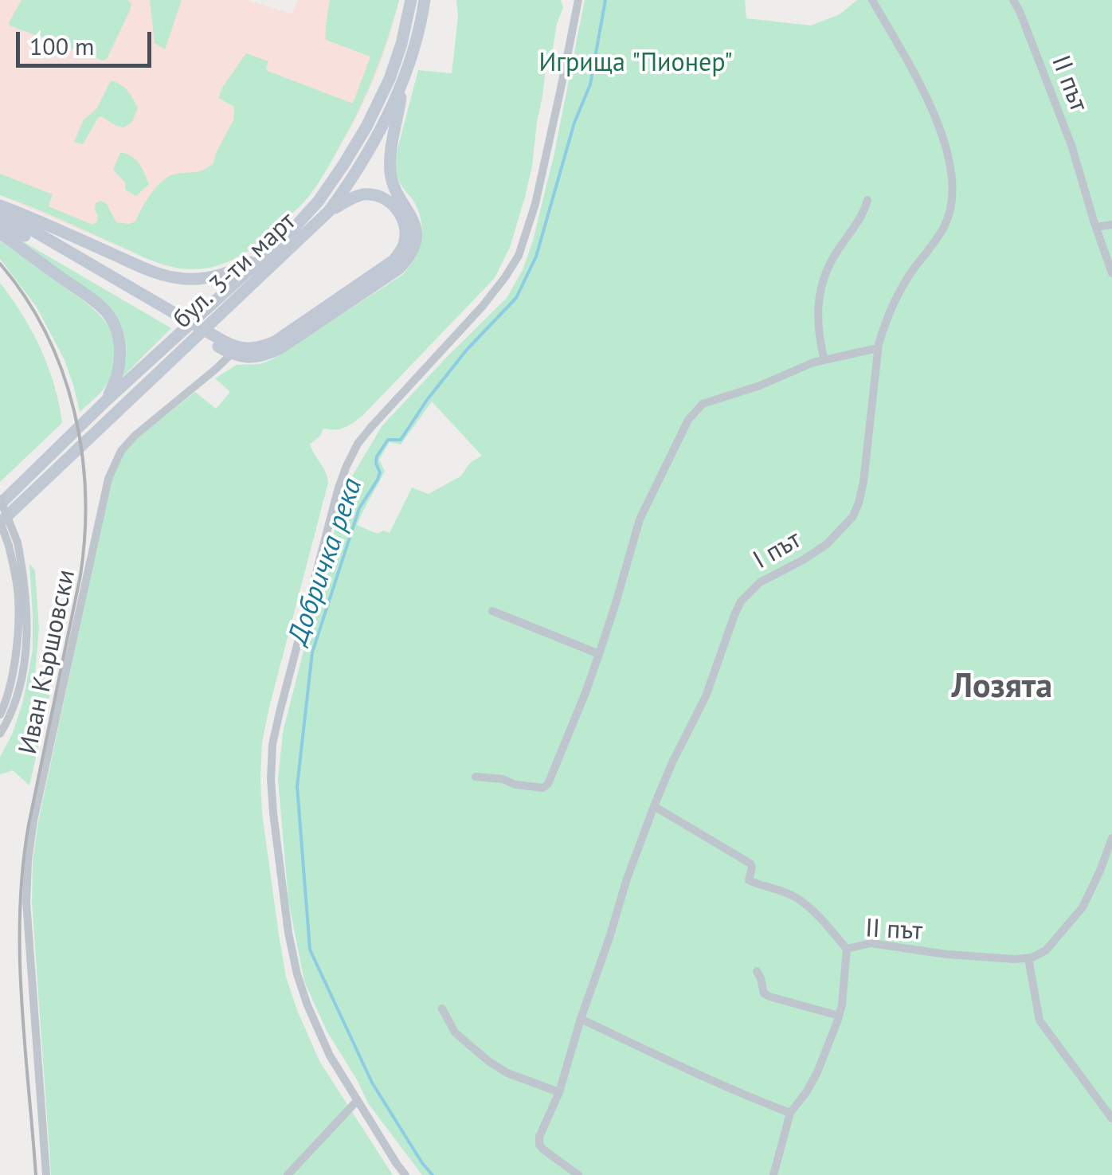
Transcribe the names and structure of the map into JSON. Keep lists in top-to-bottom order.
{
  "streets": {
    "main road": ["бул. 3-ти март"],
    "street": ["ІІ път", "І път", "Иван Кършовски"]
  },
  "districts": ["Лозята"],
  "water": ["Добричка река"],
  "parks": ["Игрища \"Пионер\""],
  "scale_bar": "100 m"
}
